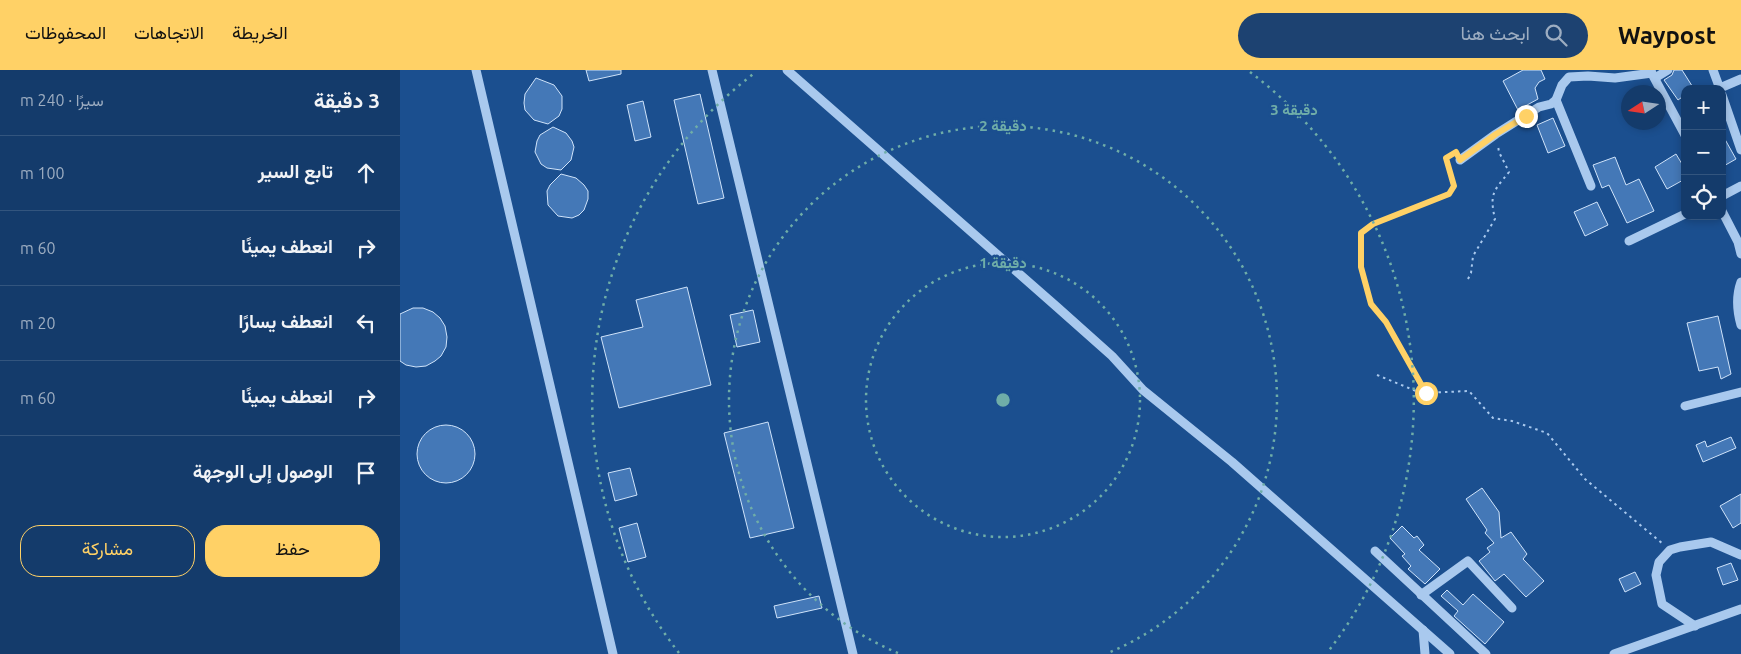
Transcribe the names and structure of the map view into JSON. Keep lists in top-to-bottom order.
{
  "north": "left",
  "page": {
    "header": "Waypost",
    "search": "ابحث هنا",
    "nav": ["الخريطة", "الاتجاهات", "المحفوظات"],
    "heading": ["3 دقيقة", "سيرًا · 240 m"],
    "map_buttons": ["+", "−"],
    "list": [
      ["تابع السير", "100 m"],
      ["انعطف يمينًا", "60 m"],
      ["انعطف يسارًا", "20 m"],
      ["انعطف يمينًا", "60 m"],
      "الوصول إلى الوجهة"
    ],
    "buttons": ["حفظ", "مشاركة"]
  },
  "rings": ["3 دقيقة", "2 دقيقة", "1 دقيقة"]
}
